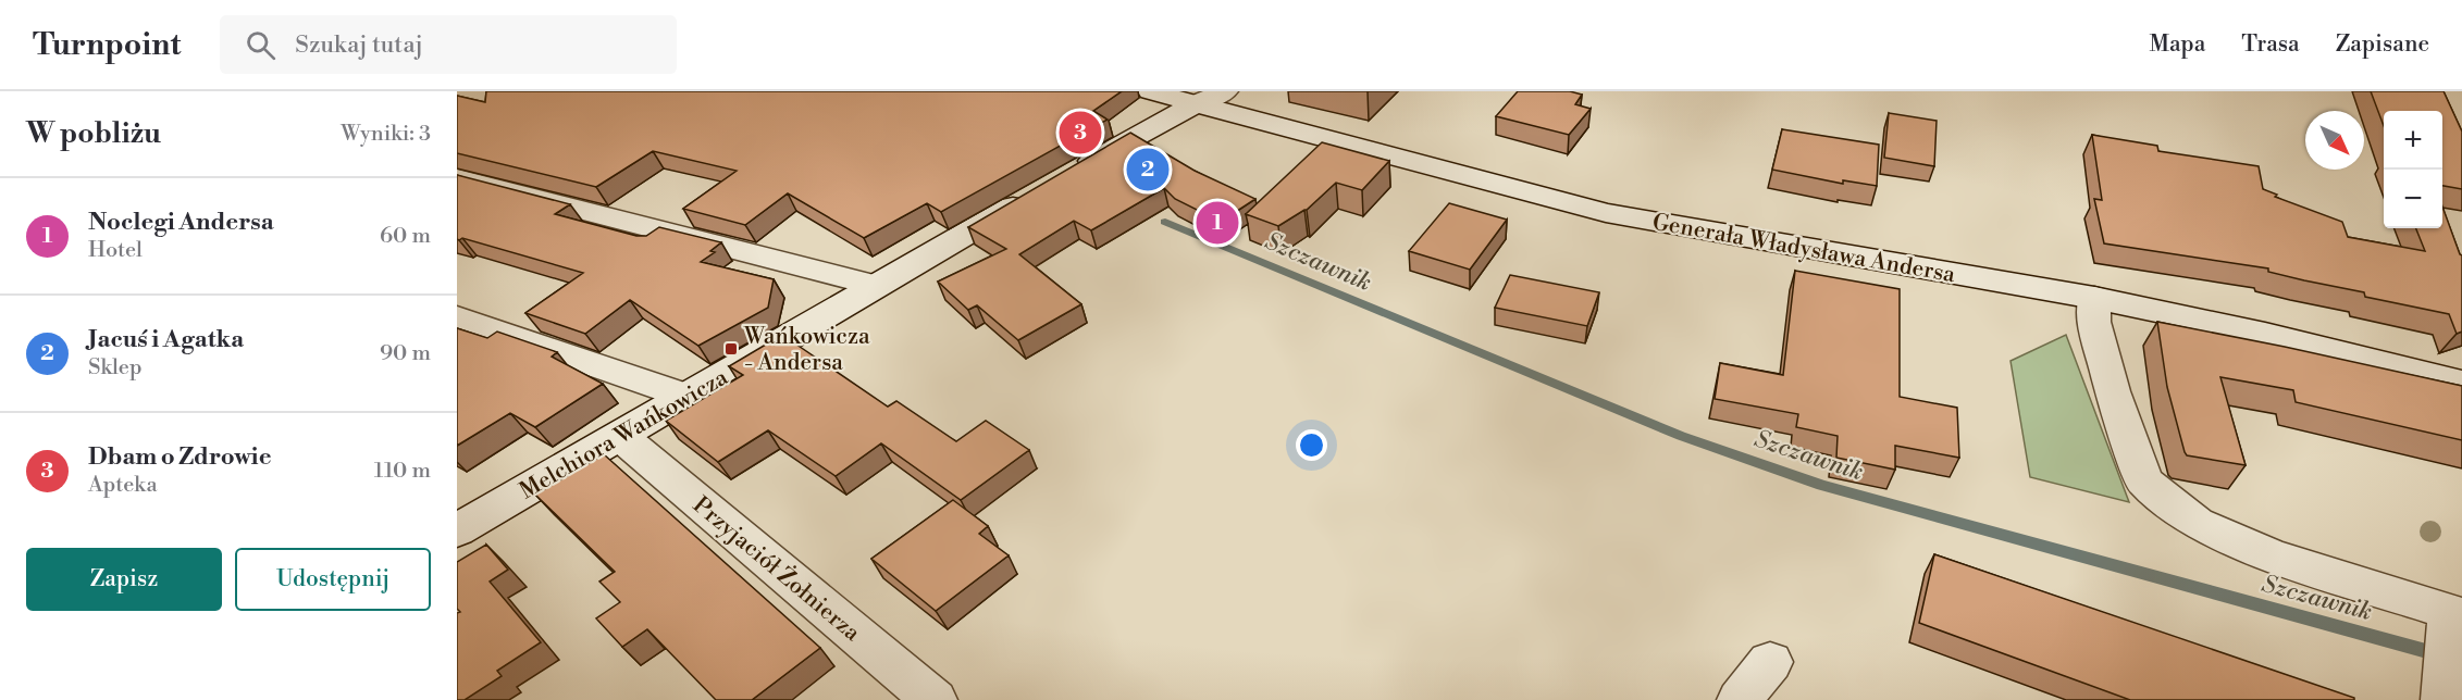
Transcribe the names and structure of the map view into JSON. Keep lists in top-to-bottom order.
{
  "streets": {
    "street": ["Generała Władysława Andersa", "Melchiora Wańkowicza", "Przyjaciół Żołnierza"]
  },
  "crossings": [
    ["Melchiora Wańkowicza", "Przyjaciół Żołnierza"]
  ],
  "water": ["Szczawnik"],
  "places": {
    "transit": ["Wańkowicza - Andersa"]
  },
  "north": "bottom right",
  "page": {
    "header": "Turnpoint",
    "search": "Szukaj tutaj",
    "nav": ["Mapa", "Trasa", "Zapisane"],
    "heading": ["W pobliżu", "Wyniki: 3"],
    "pins": ["3", "2", "1"],
    "map_buttons": ["+", "−"],
    "list": [
      {
        "mark": "1",
        "name": "Noclegi Andersa",
        "note": "Hotel",
        "value": "60 m"
      },
      {
        "mark": "2",
        "name": "Jacuś i Agatka",
        "note": "Sklep",
        "value": "90 m"
      },
      {
        "mark": "3",
        "name": "Dbam o Zdrowie",
        "note": "Apteka",
        "value": "110 m"
      }
    ],
    "buttons": ["Zapisz", "Udostępnij"]
  }
}
